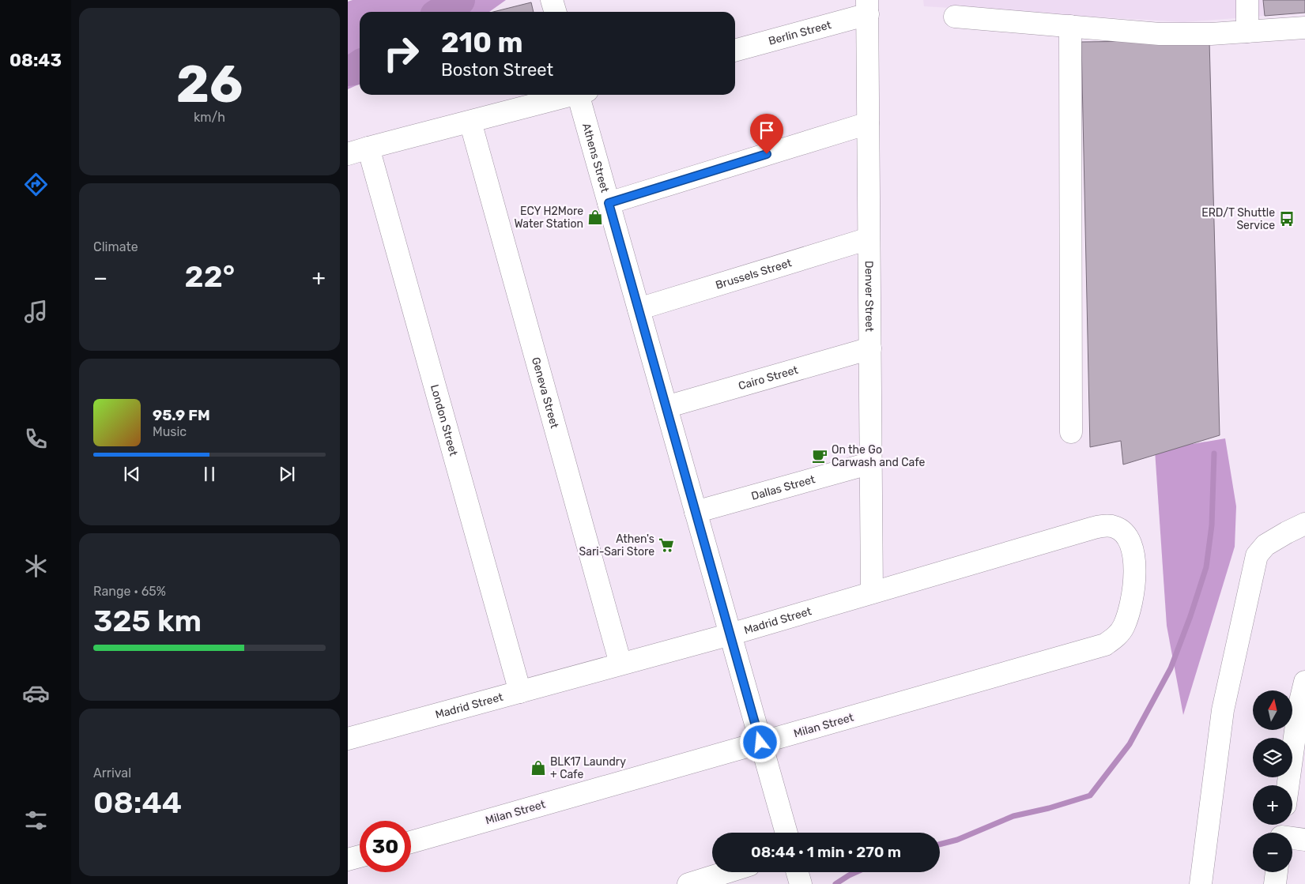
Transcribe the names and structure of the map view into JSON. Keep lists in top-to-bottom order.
{
  "streets": {
    "street": [
      "Berlin Street",
      "Athens Street",
      "Brussels Street",
      "Denver Street",
      "Cairo Street",
      "Geneva Street",
      "London Street",
      "Dallas Street",
      "Madrid Street",
      "Milan Street"
    ]
  },
  "crossings": [
    ["Berlin Street", "Denver Street"],
    ["Athens Street", "Brussels Street"],
    ["Athens Street", "Cairo Street"],
    ["Athens Street", "Dallas Street"],
    ["Athens Street", "Madrid Street"],
    ["Athens Street", "Milan Street"],
    ["Brussels Street", "Denver Street"],
    ["Denver Street", "Cairo Street"],
    ["Denver Street", "Dallas Street"],
    ["Denver Street", "Madrid Street"],
    ["Geneva Street", "Madrid Street"],
    ["London Street", "Madrid Street"],
    ["Madrid Street", "Milan Street"]
  ],
  "places": {
    "shop": ["ECY H2More Water Station", "BLK17 Laundry + Cafe"],
    "bus stop": ["ERD/T Shuttle Service"],
    "cafe": ["On the Go Carwash and Cafe"],
    "supermarket": ["Athen's Sari-Sari Store"]
  },
  "north": "top",
  "page": {
    "tabs": "08:43",
    "tile": [
      ["26", "km/h"],
      "Climate",
      ["Range · 65%", "325 km"],
      ["Arrival", "08:44"]
    ],
    "turn": ["210 m", "Boston Street"],
    "heat": ["−", "22°", "+"],
    "song": ["95.9 FM", "Music"],
    "map_buttons": ["+", "−"],
    "limit": "30",
    "trip": "08:44 · 1 min · 270 m"
  }
}
